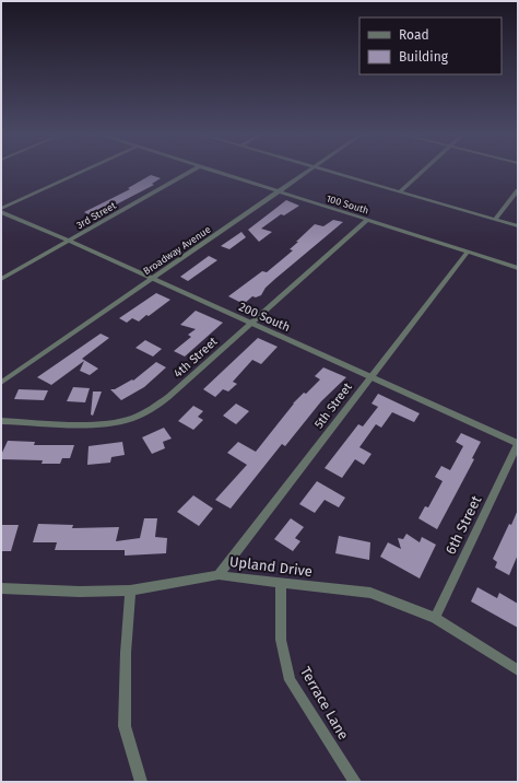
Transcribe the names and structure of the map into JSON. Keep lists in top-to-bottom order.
{
  "streets": {
    "street": [
      "100 South",
      "3rd Street",
      "Broadway Avenue",
      "200 South",
      "4th Street",
      "5th Street",
      "6th Street",
      "Upland Drive",
      "Terrace Lane"
    ]
  },
  "crossings": [
    ["100 South", "Broadway Avenue"],
    ["100 South", "4th Street"],
    ["100 South", "5th Street"],
    ["3rd Street", "200 South"],
    ["Broadway Avenue", "200 South"],
    ["200 South", "4th Street"],
    ["200 South", "5th Street"],
    ["200 South", "6th Street"],
    ["5th Street", "Upland Drive"],
    ["6th Street", "Upland Drive"],
    ["Upland Drive", "Terrace Lane"]
  ],
  "legend": ["Road", "Building"]
}
